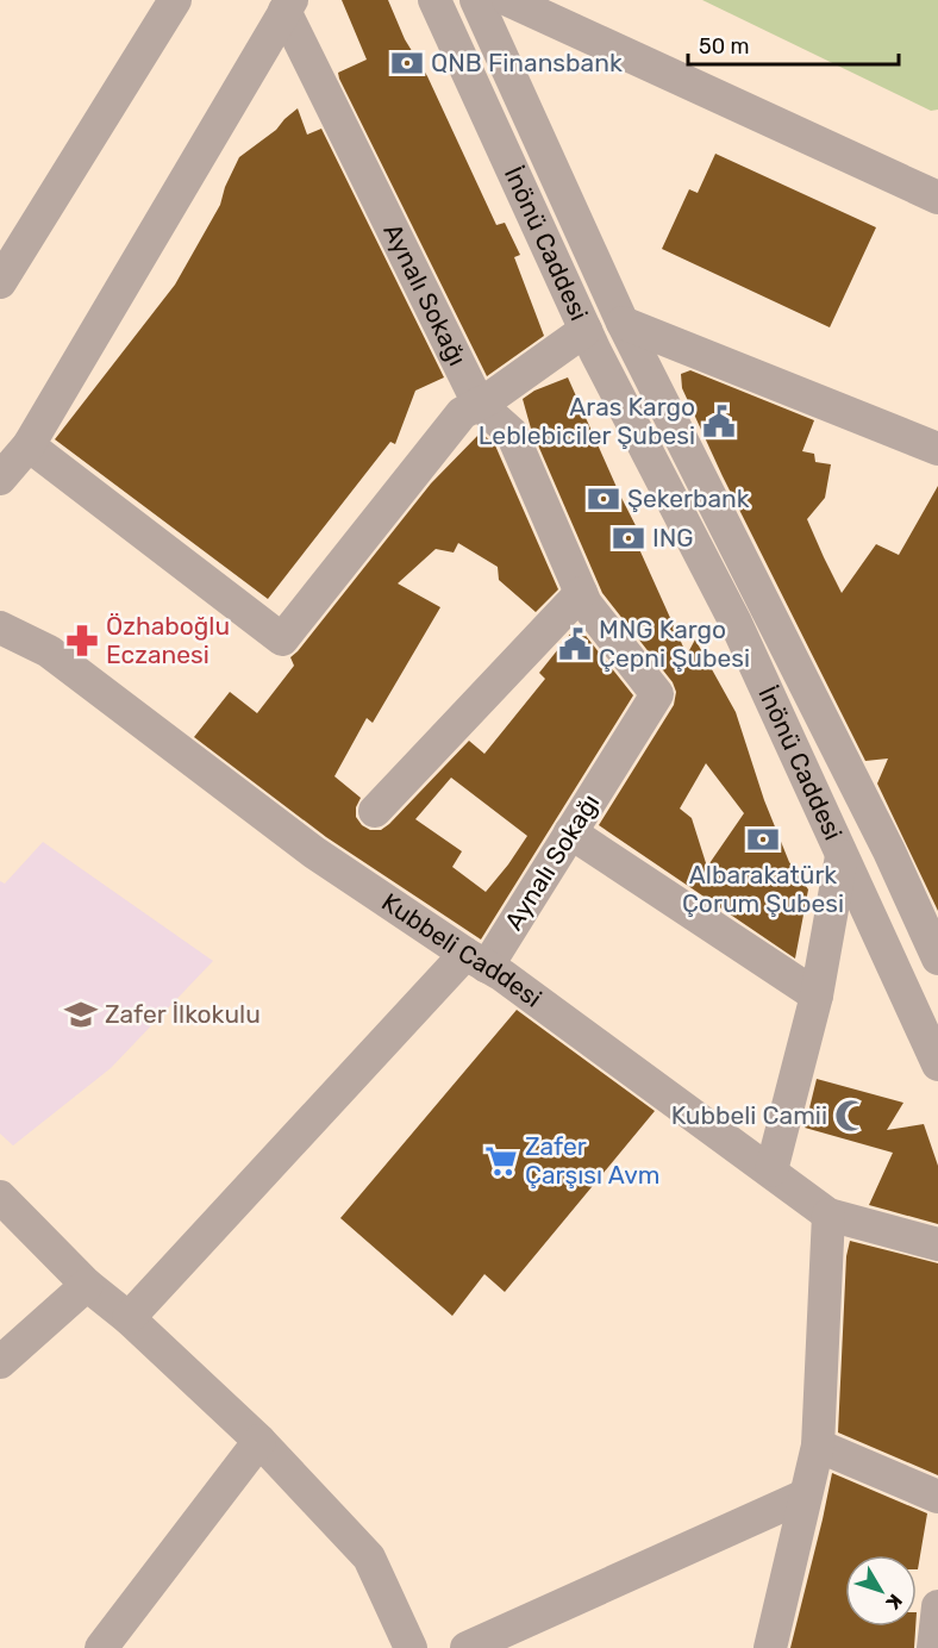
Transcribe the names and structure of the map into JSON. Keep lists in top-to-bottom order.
{
  "streets": {
    "street": ["İnönü Caddesi", "Aynalı Sokağı", "Kubbeli Caddesi"]
  },
  "crossings": [
    ["Aynalı Sokağı", "Kubbeli Caddesi"]
  ],
  "places": {
    "bank": [
      "QNB Finansbank",
      "Şekerbank",
      "ING",
      "Albarakatürk Çorum Şubesi"
    ],
    "public building": ["Aras Kargo Leblebiciler Şubesi", "MNG Kargo Çepni Şubesi"],
    "pharmacy": ["Özhaboğlu Eczanesi"],
    "school or university": ["Zafer İlkokulu"],
    "mosque": ["Kubbeli Camii"],
    "supermarket": ["Zafer Çarşısı Avm"]
  },
  "scale_bar": "50 m",
  "north": "bottom right"
}
